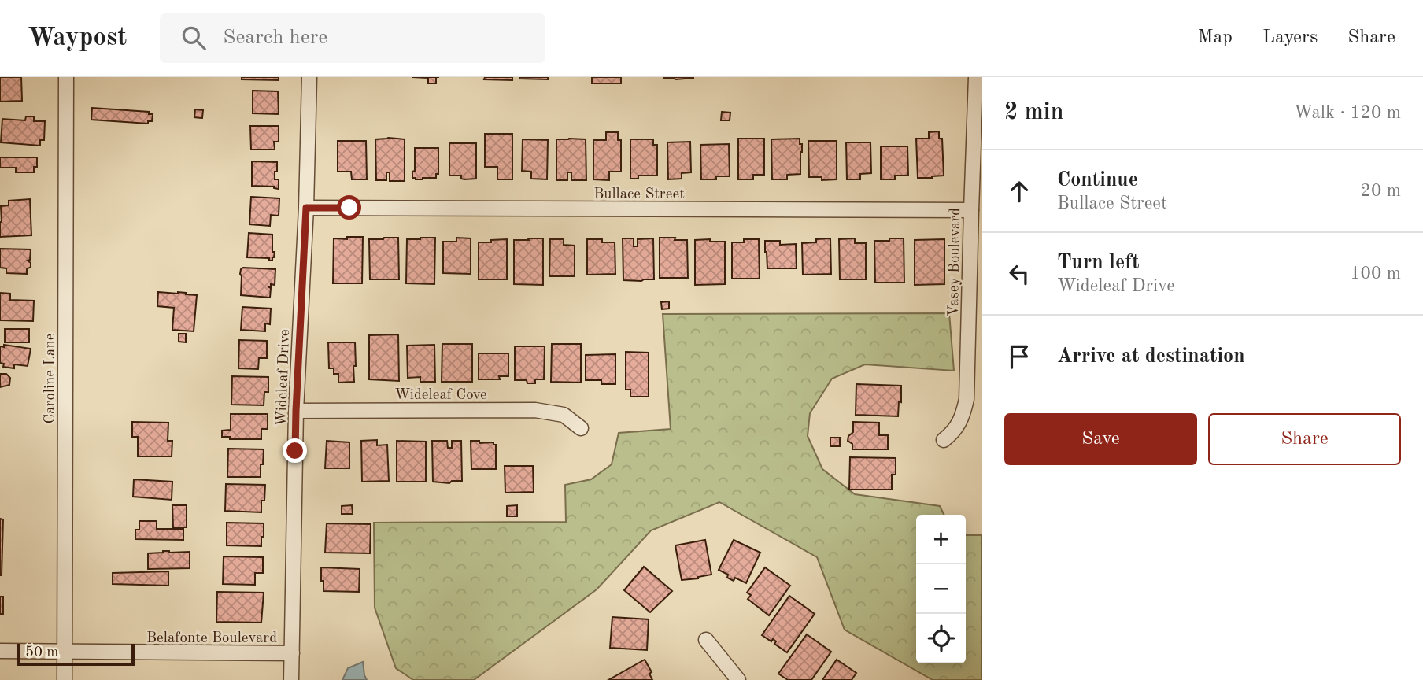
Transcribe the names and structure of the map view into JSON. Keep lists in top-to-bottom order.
{
  "streets": {
    "street": [
      "Bullace Street",
      "Vasey Boulevard",
      "Wideleaf Drive",
      "Caroline Lane",
      "Wideleaf Cove",
      "Belafonte Boulevard"
    ]
  },
  "crossings": [
    ["Bullace Street", "Vasey Boulevard"],
    ["Bullace Street", "Wideleaf Drive"],
    ["Wideleaf Drive", "Wideleaf Cove"],
    ["Wideleaf Drive", "Belafonte Boulevard"],
    ["Caroline Lane", "Belafonte Boulevard"]
  ],
  "scale_bar": "50 m",
  "page": {
    "header": "Waypost",
    "search": "Search here",
    "nav": ["Map", "Layers", "Share"],
    "heading": ["2 min", "Walk · 120 m"],
    "list": [
      ["Continue", "Bullace Street", "20 m"],
      ["Turn left", "Wideleaf Drive", "100 m"],
      "Arrive at destination"
    ],
    "buttons": ["Save", "Share"],
    "map_buttons": ["+", "−"],
    "scale": "50 m"
  }
}
